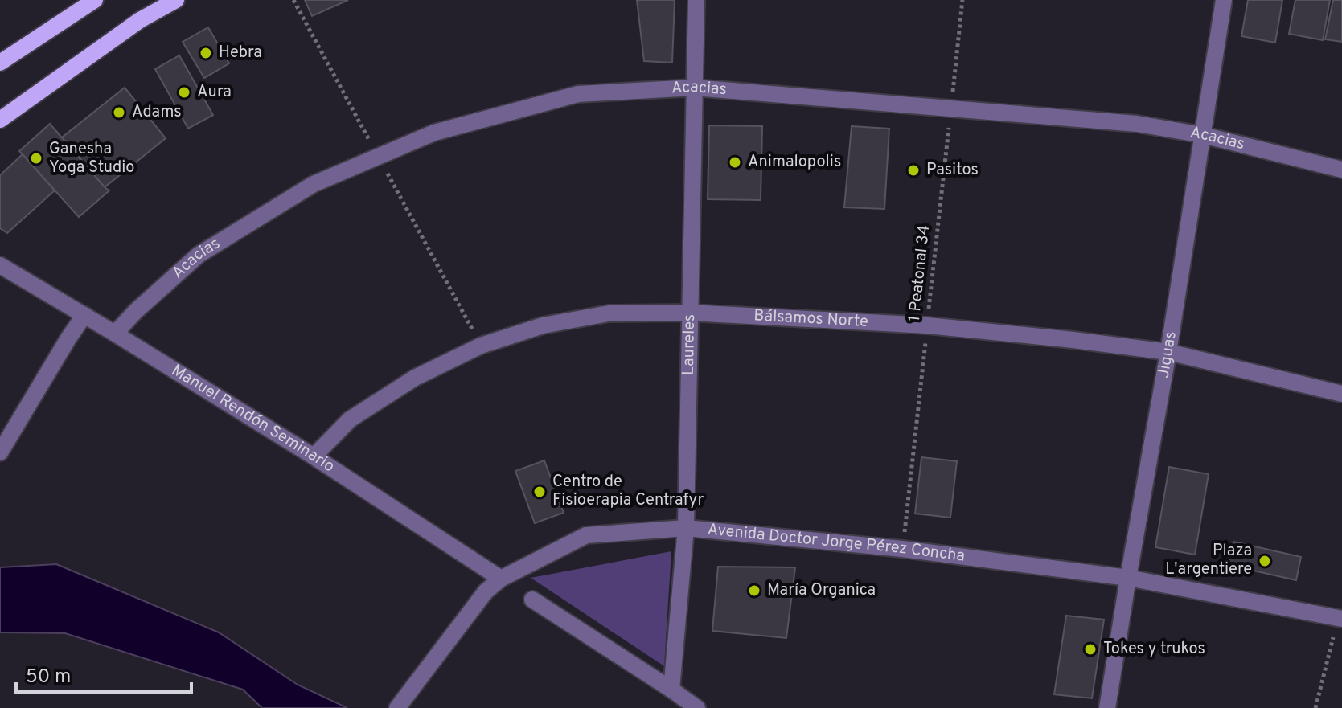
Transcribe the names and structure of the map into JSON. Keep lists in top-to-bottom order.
{
  "streets": {
    "street": [
      "Acacias",
      "Bálsamos Norte",
      "Laureles",
      "Jiguas",
      "Manuel Rendón Seminario",
      "Avenida Doctor Jorge Pérez Concha"
    ],
    "path": ["1 Peatonal 34"]
  },
  "crossings": [
    ["Acacias", "1 Peatonal 34"],
    ["Acacias", "Laureles"],
    ["Acacias", "Jiguas"],
    ["Acacias", "Manuel Rendón Seminario"],
    ["1 Peatonal 34", "Bálsamos Norte"],
    ["1 Peatonal 34", "Avenida Doctor Jorge Pérez Concha"],
    ["Bálsamos Norte", "Laureles"],
    ["Bálsamos Norte", "Jiguas"],
    ["Bálsamos Norte", "Manuel Rendón Seminario"],
    ["Laureles", "Avenida Doctor Jorge Pérez Concha"],
    ["Jiguas", "Avenida Doctor Jorge Pérez Concha"],
    ["Manuel Rendón Seminario", "Avenida Doctor Jorge Pérez Concha"]
  ],
  "places": [
    "Hebra",
    "Aura",
    "Adams",
    "Ganesha Yoga Studio",
    "Animalopolis",
    "Pasitos",
    "Centro de Fisioerapia Centrafyr",
    "Plaza L'argentiere",
    "María Organica",
    "Tokes y trukos"
  ],
  "scale_bar": "50 m"
}
